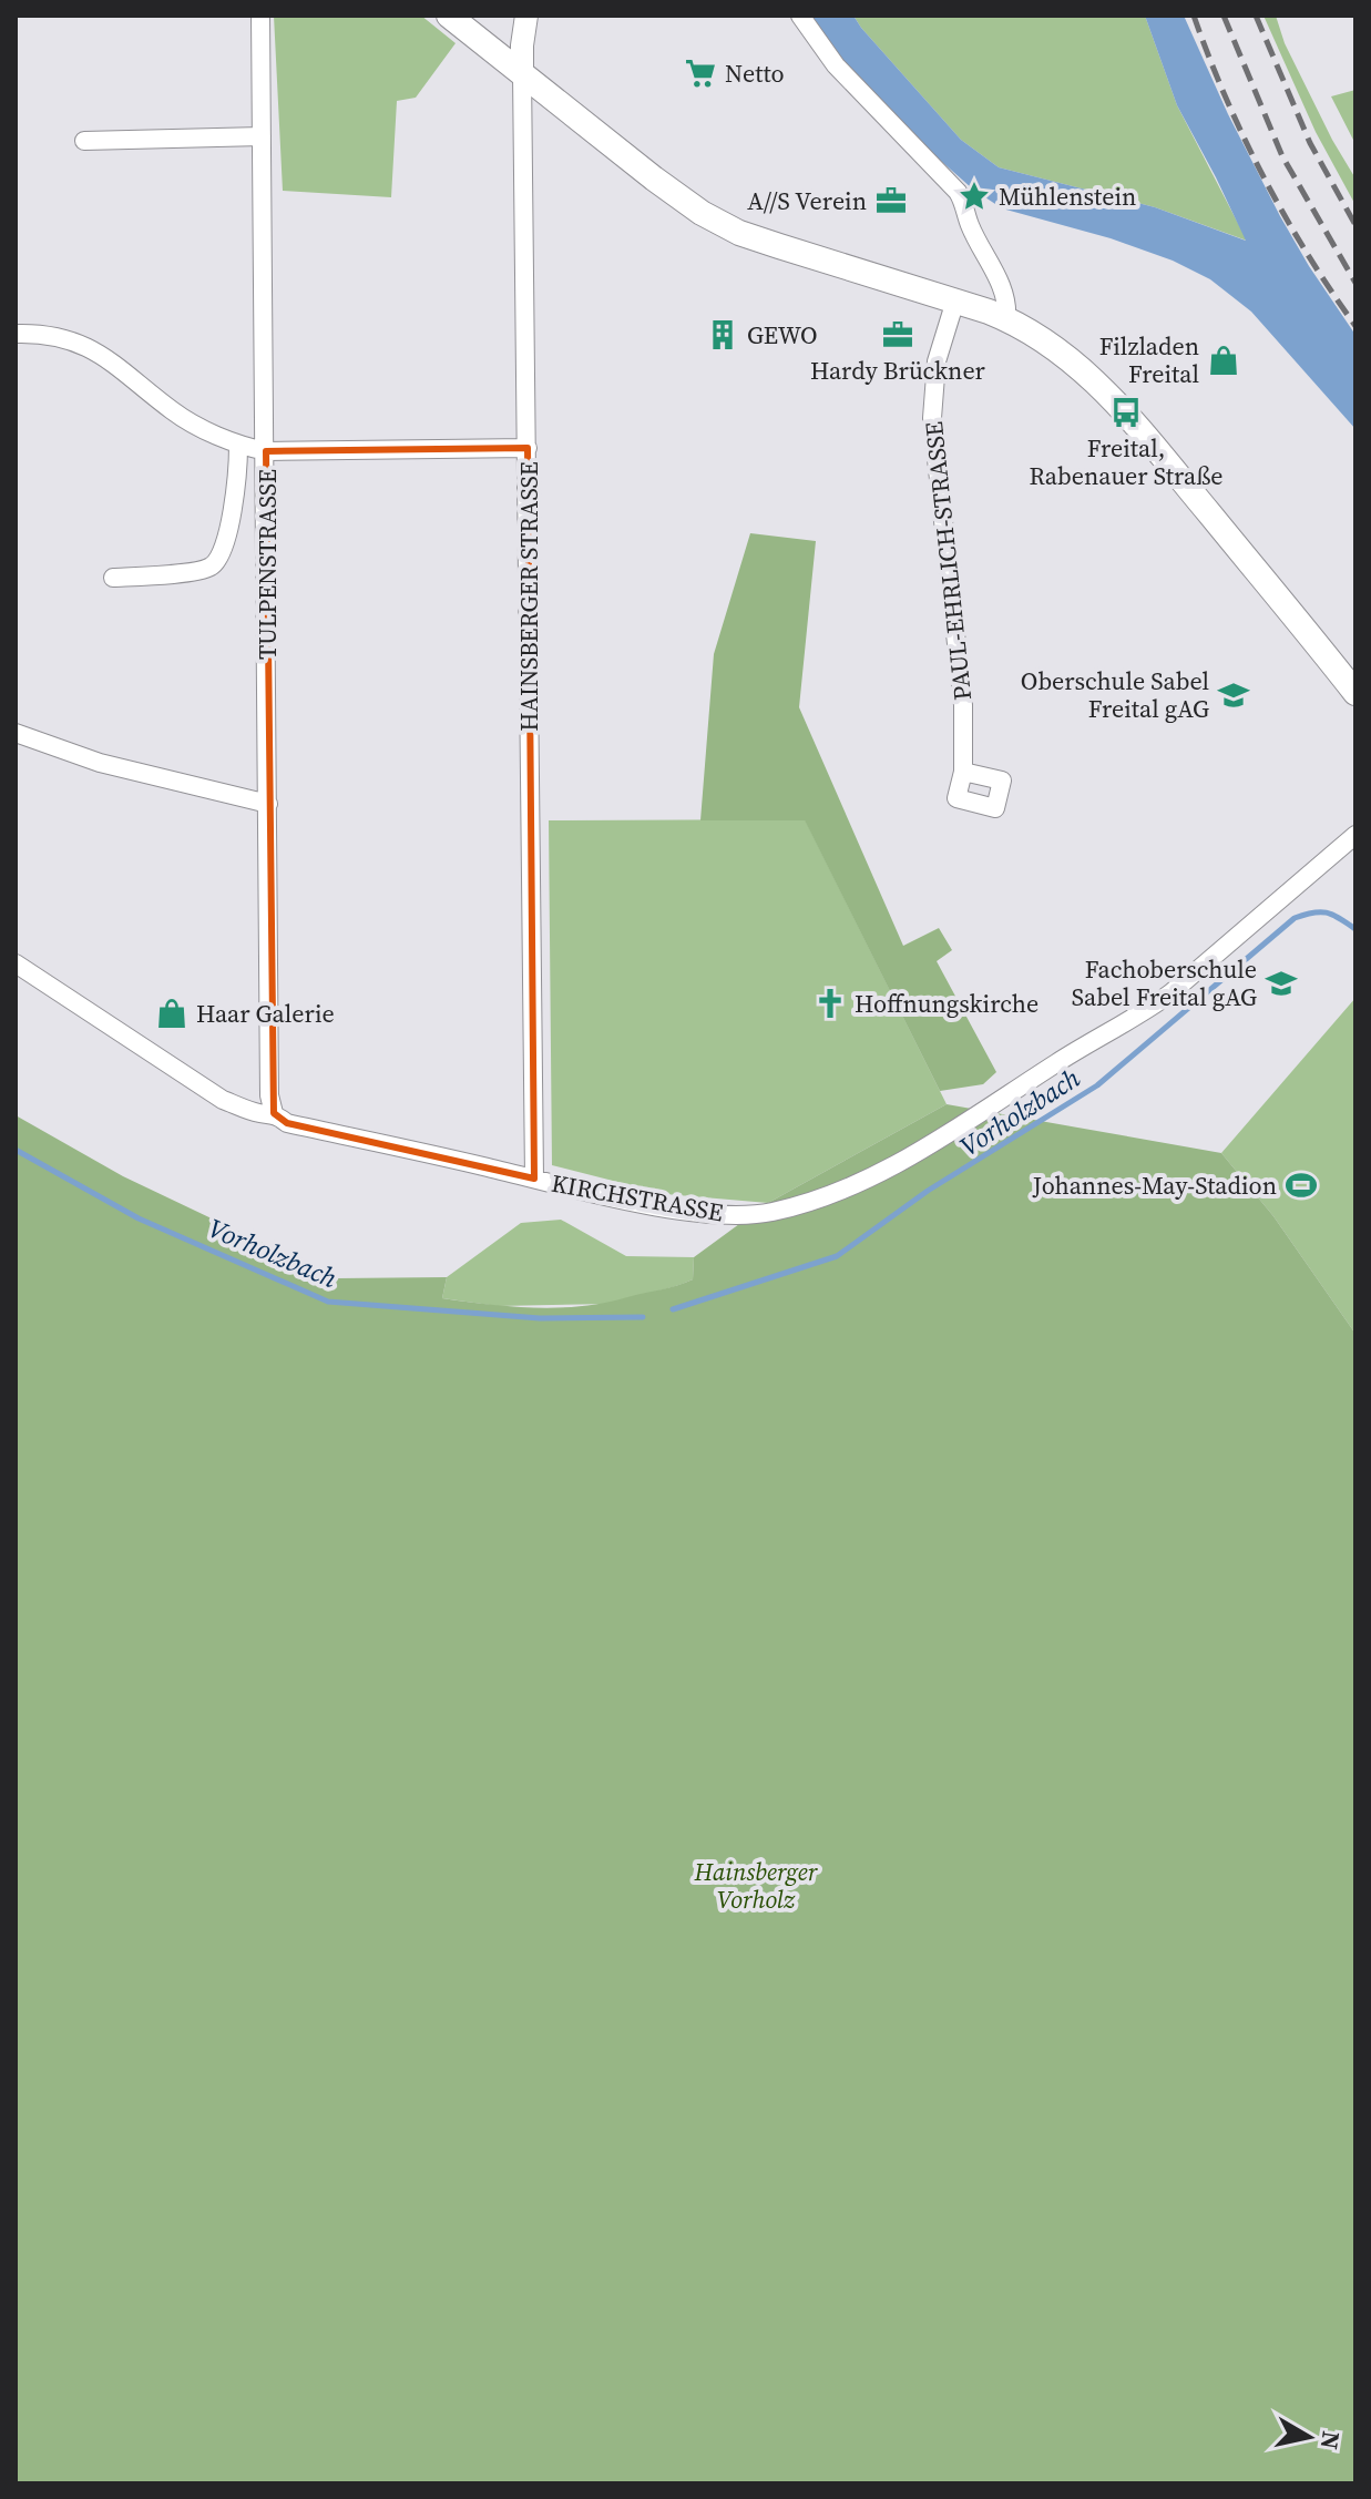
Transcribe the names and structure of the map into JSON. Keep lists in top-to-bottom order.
{
  "streets": {
    "street": [
      "PAUL-EHRLICH-STRASSE",
      "TULPENSTRASSE",
      "HAINSBERGER STRASSE",
      "KIRCHSTRASSE"
    ]
  },
  "crossings": [
    ["TULPENSTRASSE", "KIRCHSTRASSE"],
    ["HAINSBERGER STRASSE", "KIRCHSTRASSE"]
  ],
  "water": ["Vorholzbach"],
  "parks": ["Hainsberger Vorholz"],
  "places": {
    "supermarket": ["Netto"],
    "place": ["Mühlenstein"],
    "office": ["A//S Verein", "Hardy Brückner"],
    "building": ["GEWO"],
    "shop": ["Filzladen Freital", "Haar Galerie"],
    "bus stop": ["Freital, Rabenauer Straße"],
    "school or university": ["Oberschule Sabel Freital gAG", "Fachoberschule Sabel Freital gAG"],
    "church": ["Hoffnungskirche"],
    "sports": ["Johannes-May-Stadion"]
  },
  "north": "right"
}
